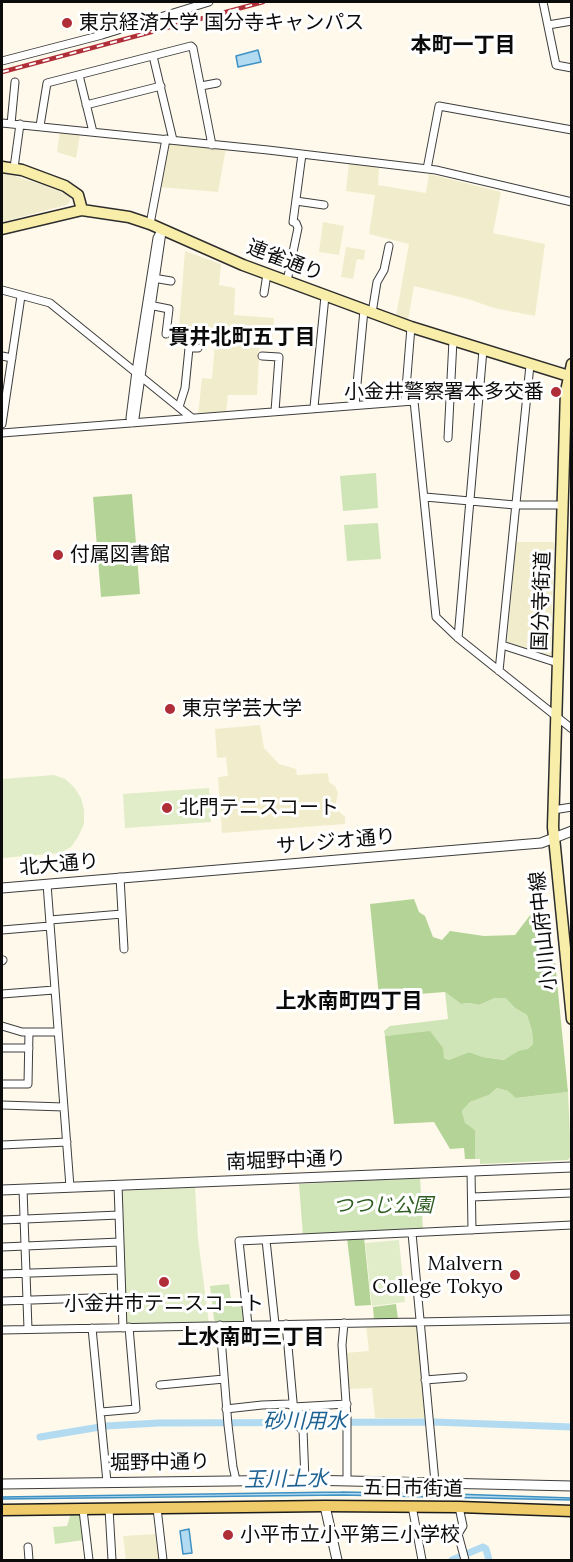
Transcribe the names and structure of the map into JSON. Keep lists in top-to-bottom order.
{
  "streets": {
    "main road": [
      "連雀通り",
      "国分寺街道",
      "小川山府中線",
      "五日市街道"
    ],
    "street": [
      "サレジオ通り",
      "北大通り",
      "南堀野中通り",
      "堀野中通り"
    ]
  },
  "crossings": [
    ["連雀通り", "国分寺街道"],
    ["国分寺街道", "サレジオ通り"],
    ["国分寺街道", "小川山府中線"],
    ["サレジオ通り", "北大通り"],
    ["サレジオ通り", "小川山府中線"]
  ],
  "districts": [
    "本町一丁目",
    "貫井北町五丁目",
    "上水南町四丁目",
    "上水南町三丁目"
  ],
  "water": ["砂川用水", "玉川上水"],
  "parks": ["つつじ公園"],
  "places": [
    "東京経済大学 国分寺キャンパス",
    "小金井警察署本多交番",
    "付属図書館",
    "東京学芸大学",
    "北門テニスコート",
    "Malvern College Tokyo",
    "小金井市テニスコート",
    "小平市立小平第三小学校"
  ]
}
